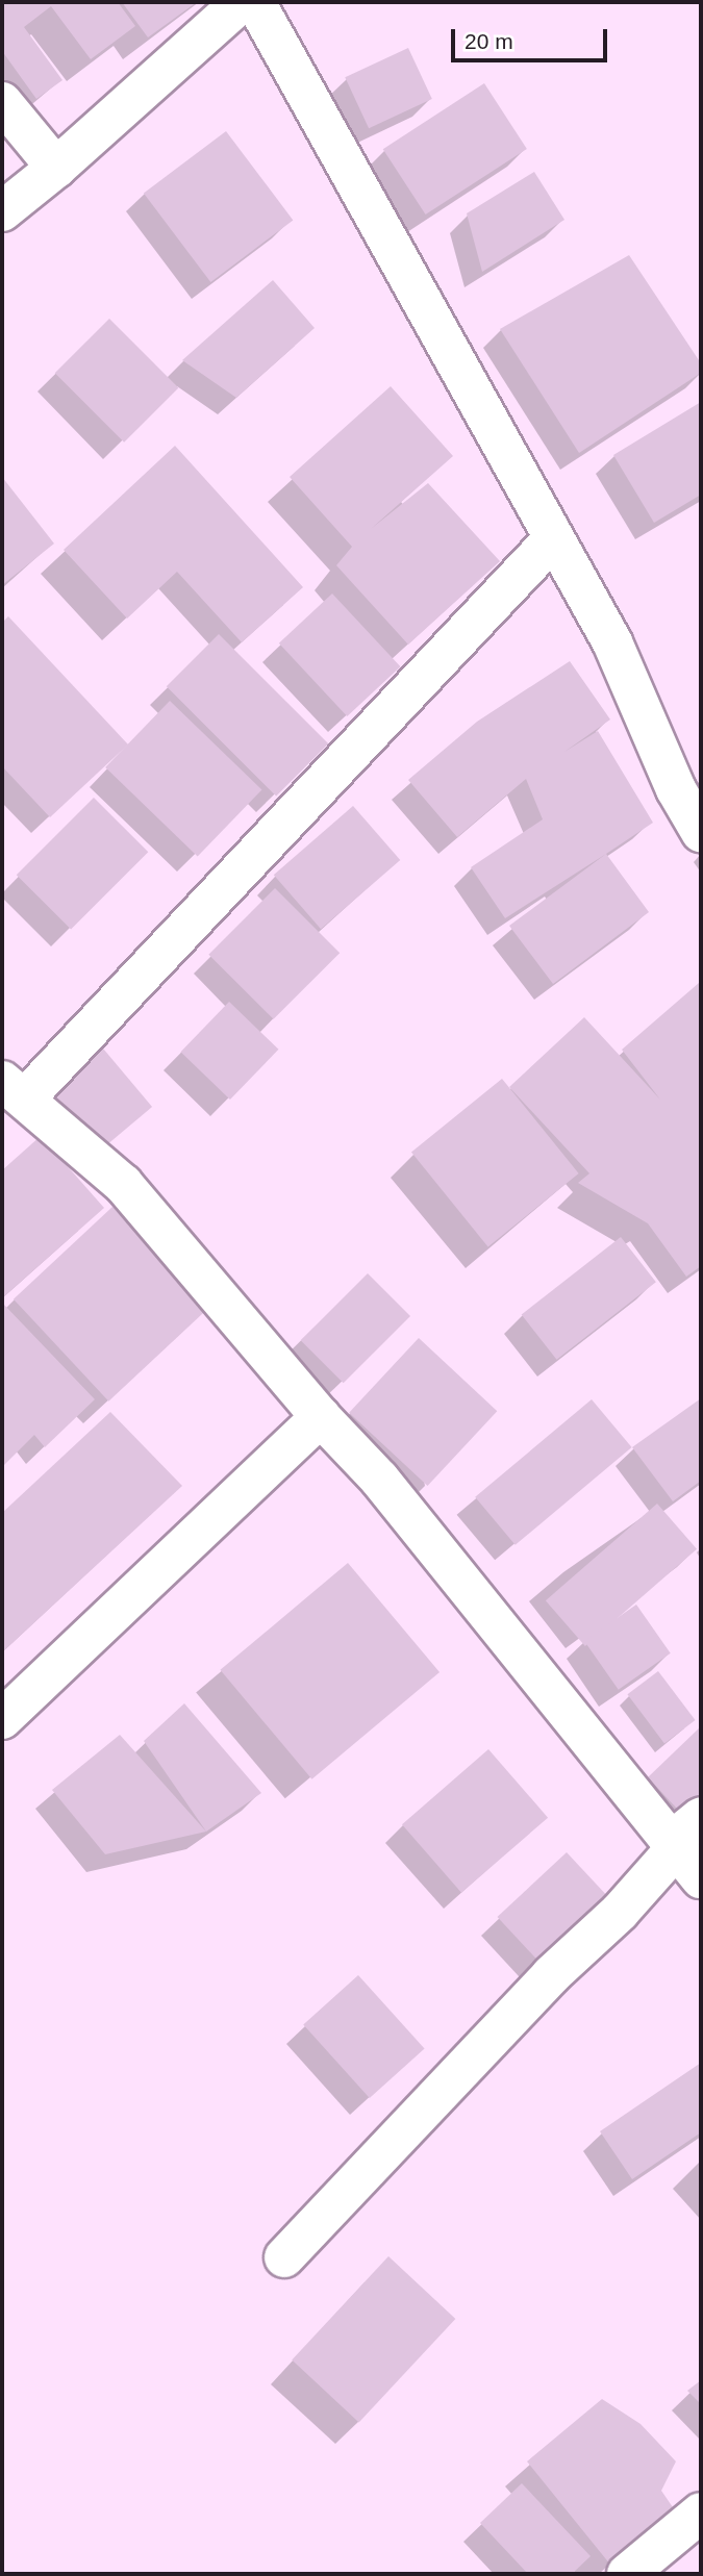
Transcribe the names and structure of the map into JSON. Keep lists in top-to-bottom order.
{
  "scale_bar": "20 m"
}
